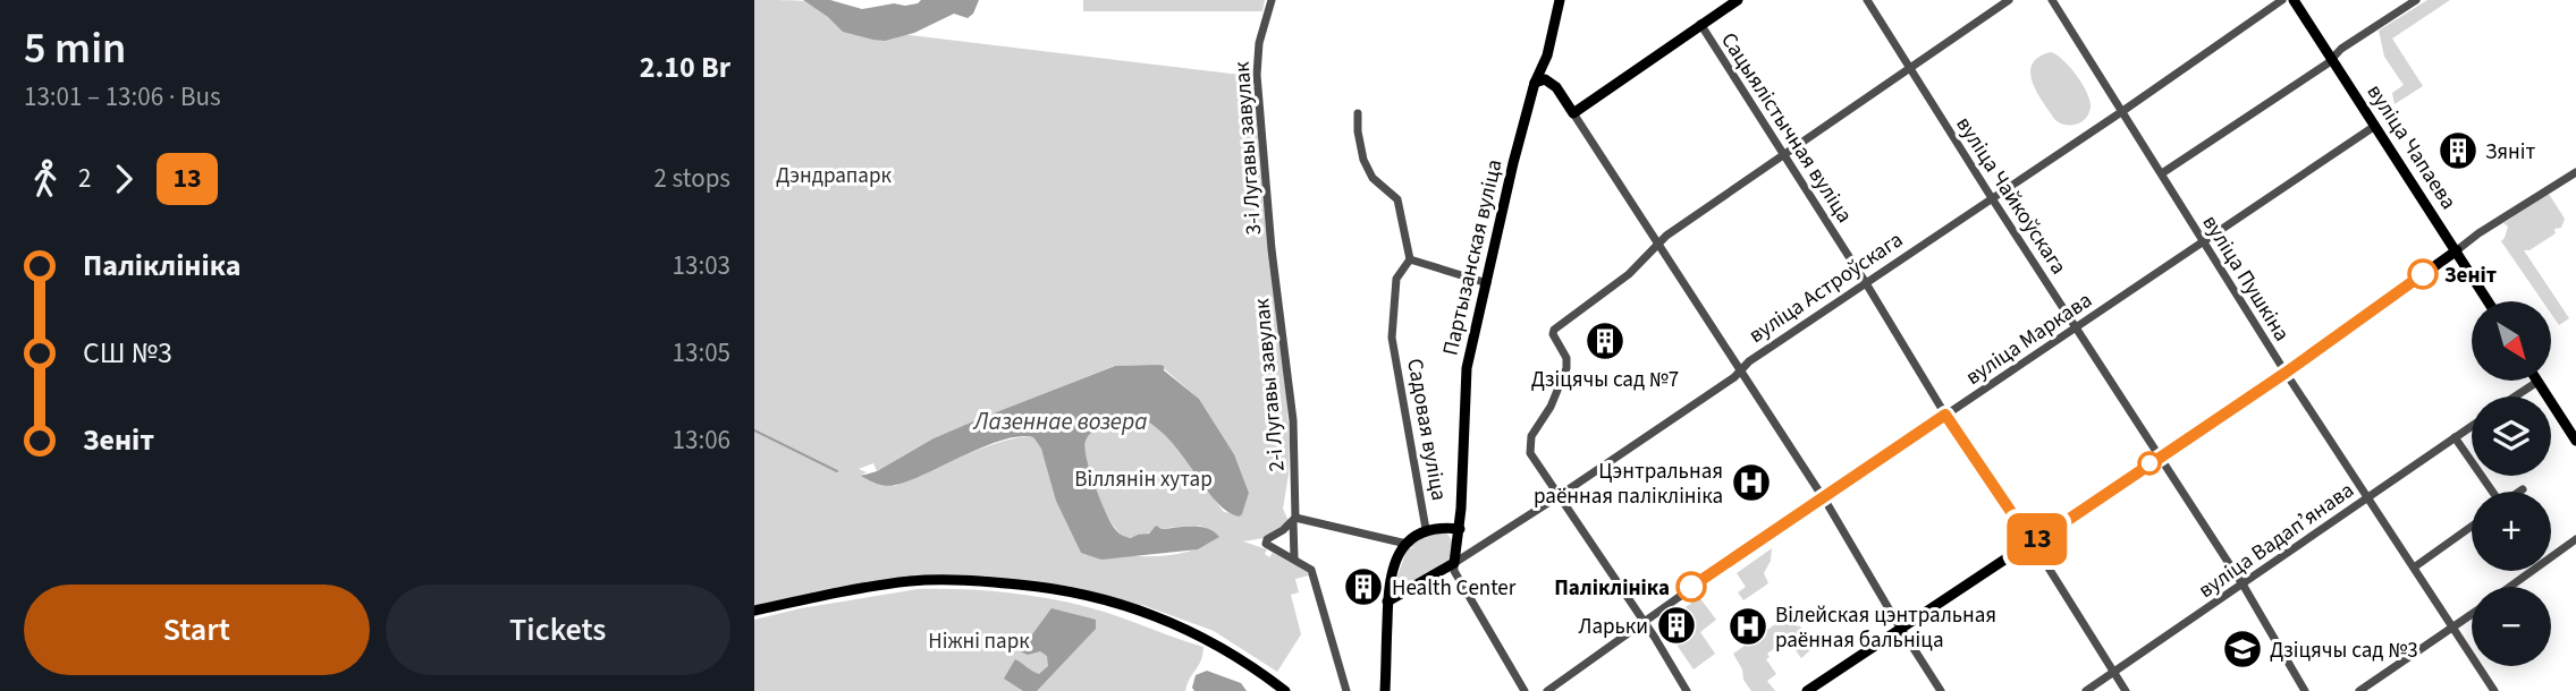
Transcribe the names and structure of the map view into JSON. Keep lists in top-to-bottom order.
{
  "streets": {
    "main road": [
      "вуліца Чапаева",
      "Партызанская вуліца",
      "вуліца Астроўскага",
      "Садовая вуліца"
    ],
    "street": [
      "Сацыялістычная вуліца",
      "3-і Лугавы завулак",
      "вуліца Чайкоўскага",
      "вуліца Пушкіна",
      "вуліца Маркава",
      "2-і Лугавы завулак",
      "вуліца Вадапʼянава"
    ]
  },
  "crossings": [
    ["Сацыялістычная вуліца", "вуліца Астроўскага"],
    ["Сацыялістычная вуліца", "вуліца Маркава"],
    ["Сацыялістычная вуліца", "вуліца Вадапʼянава"],
    ["вуліца Чапаева", "вуліца Маркава"],
    ["3-і Лугавы завулак", "2-і Лугавы завулак"],
    ["вуліца Чайкоўскага", "вуліца Астроўскага"],
    ["вуліца Чайкоўскага", "вуліца Маркава"],
    ["вуліца Чайкоўскага", "вуліца Вадапʼянава"],
    ["Партызанская вуліца", "вуліца Астроўскага"],
    ["вуліца Пушкіна", "вуліца Астроўскага"],
    ["вуліца Пушкіна", "вуліца Маркава"],
    ["вуліца Пушкіна", "вуліца Вадапʼянава"],
    ["вуліца Астроўскага", "Садовая вуліца"]
  ],
  "water": ["Лазеннае возера"],
  "parks": ["Дэндрапарк", "Віллянін хутар", "Ніжні парк"],
  "places": {
    "building": [
      "Зяніт",
      "Дзіцячы сад №7",
      "Health Center",
      "Ларьки"
    ],
    "other": ["Зеніт", "Паліклініка"],
    "hospital": ["Цэнтральная раённая паліклініка", "Вілейская цэнтральная раённая бальніца"],
    "school or university": ["Дзіцячы сад №3"]
  },
  "lines": ["bus line 13"],
  "north": "bottom right",
  "page": {
    "heading": ["5 min", "13:01 – 13:06 · Bus", "2.10 Br"],
    "on_map": "13",
    "legs": ["2", "13", "2 stops"],
    "list": [
      {
        "name": "Паліклініка",
        "value": "13:03"
      },
      {
        "name": "СШ №3",
        "value": "13:05"
      },
      {
        "name": "Зеніт",
        "value": "13:06"
      }
    ],
    "map_buttons": ["+", "−"],
    "buttons": ["Start", "Tickets"]
  }
}
